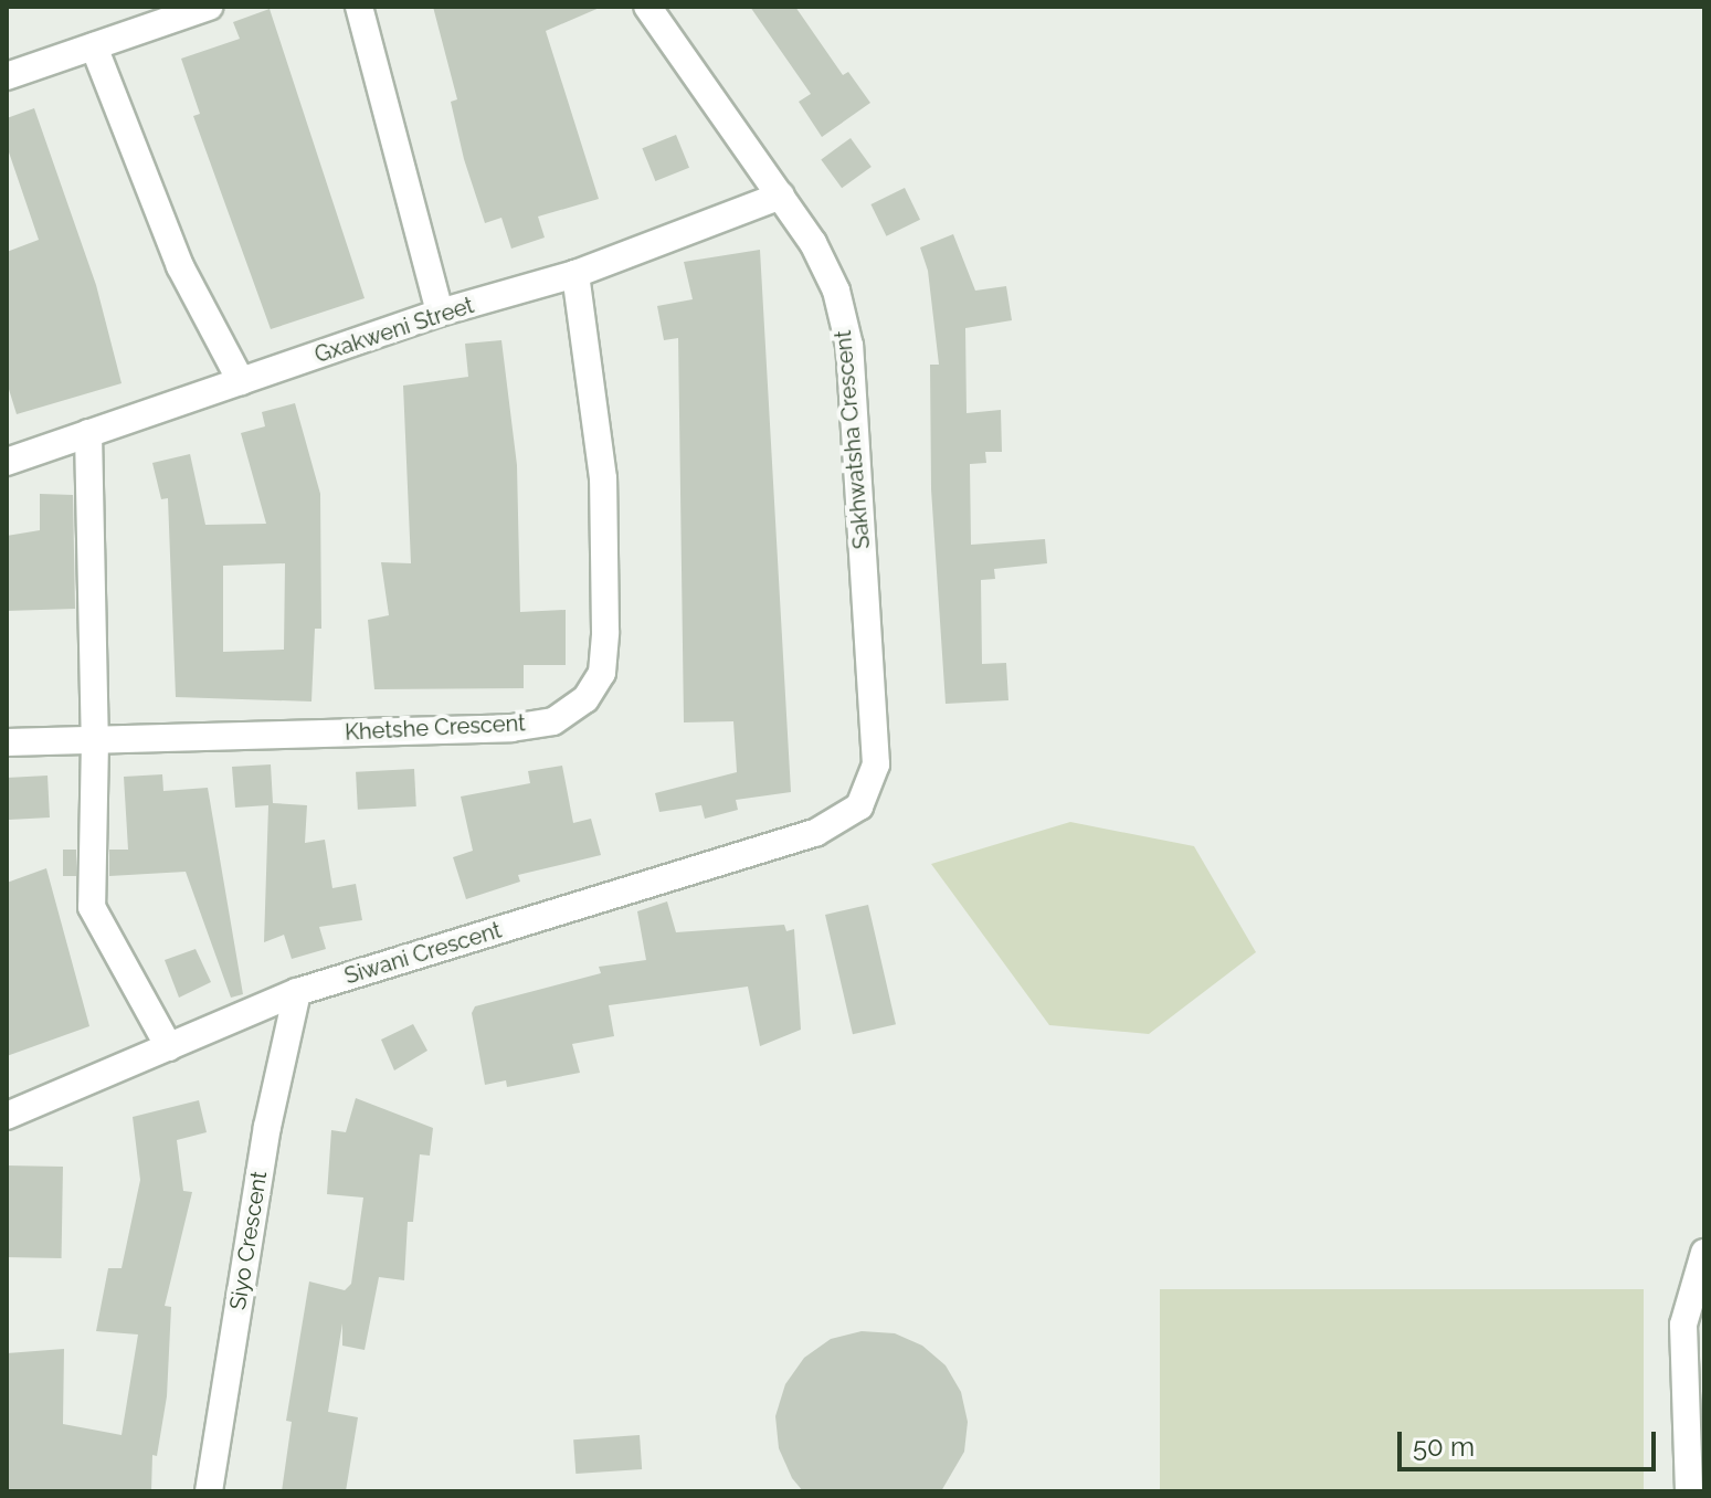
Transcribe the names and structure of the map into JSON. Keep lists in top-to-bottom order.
{
  "streets": {
    "street": [
      "Gxakweni Street",
      "Sakhwatsha Crescent",
      "Khetshe Crescent",
      "Siwani Crescent",
      "Siyo Crescent"
    ]
  },
  "crossings": [
    ["Gxakweni Street", "Sakhwatsha Crescent"],
    ["Gxakweni Street", "Khetshe Crescent"],
    ["Sakhwatsha Crescent", "Siwani Crescent"],
    ["Siwani Crescent", "Siyo Crescent"]
  ],
  "scale_bar": "50 m"
}
